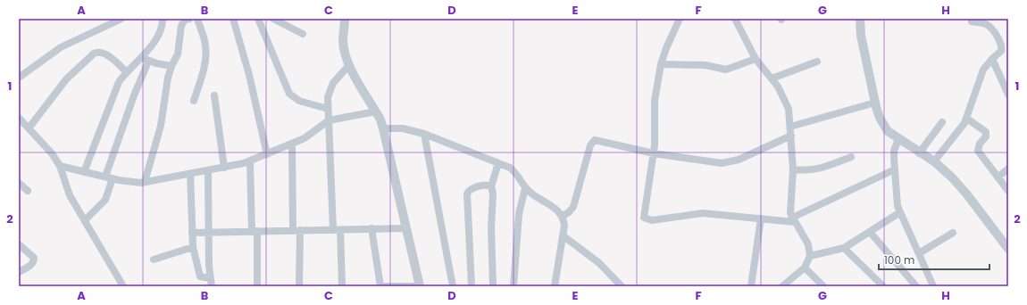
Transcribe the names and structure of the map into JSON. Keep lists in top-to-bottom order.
{
  "scale_bar": "100 m",
  "grid": {
    "columns": [
      "A",
      "B",
      "C",
      "D",
      "E",
      "F",
      "G",
      "H"
    ],
    "rows": ["1", "2"]
  }
}
